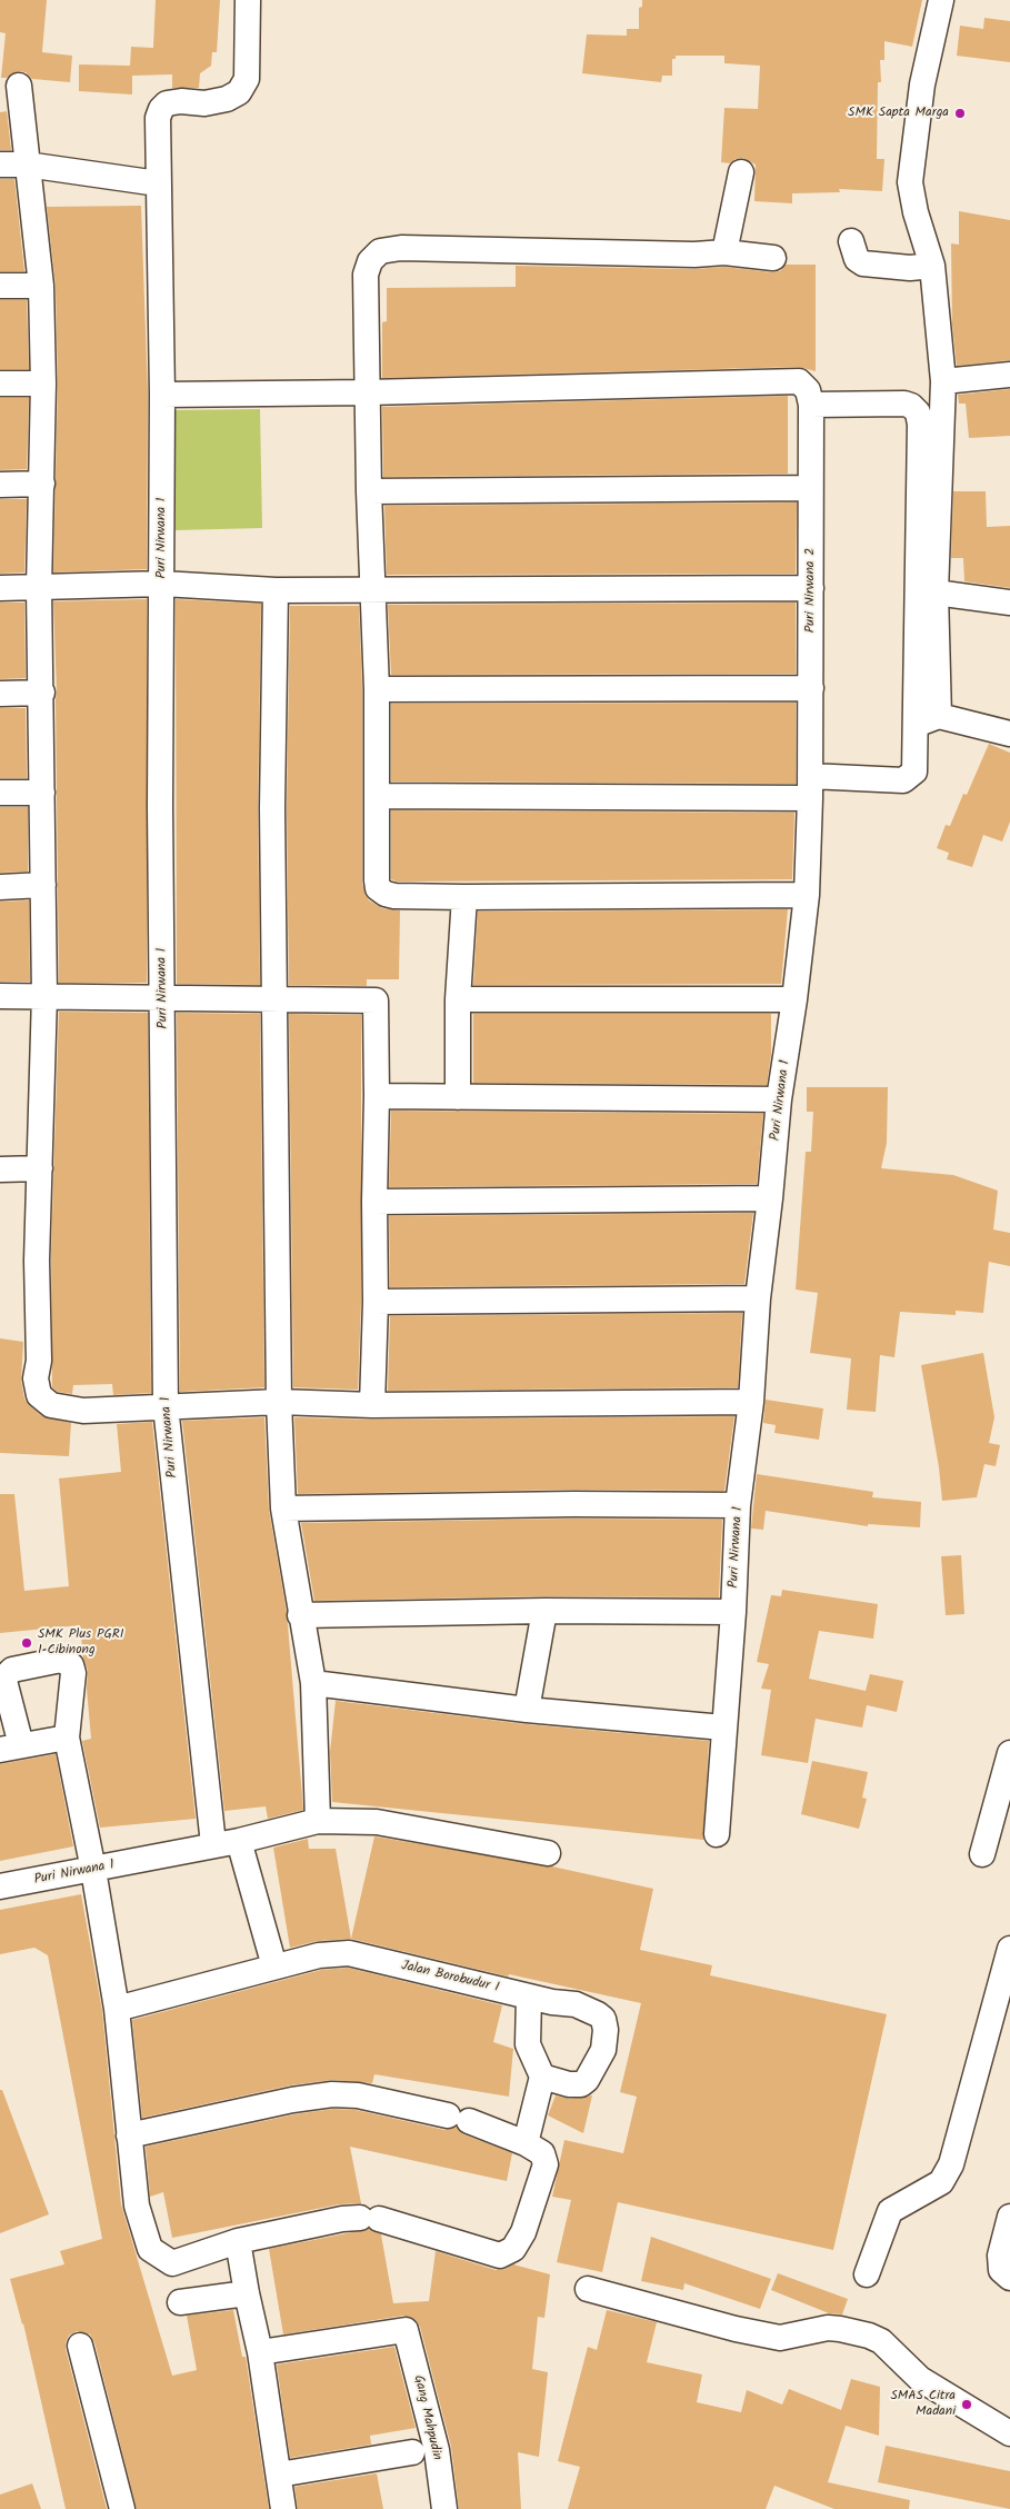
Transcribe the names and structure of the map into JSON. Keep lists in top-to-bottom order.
{
  "streets": {
    "street": [
      "Puri Nirwana 1",
      "Puri Nirwana 2",
      "Jalan Borobudur I",
      "Gang Mahpudin"
    ]
  },
  "crossings": [
    ["Puri Nirwana 1", "Puri Nirwana 2"]
  ],
  "places": ["SMK Sapta Marga", "SMK Plus PGRI 1 Cibinong", "SMAS Citra Madani"]
}
